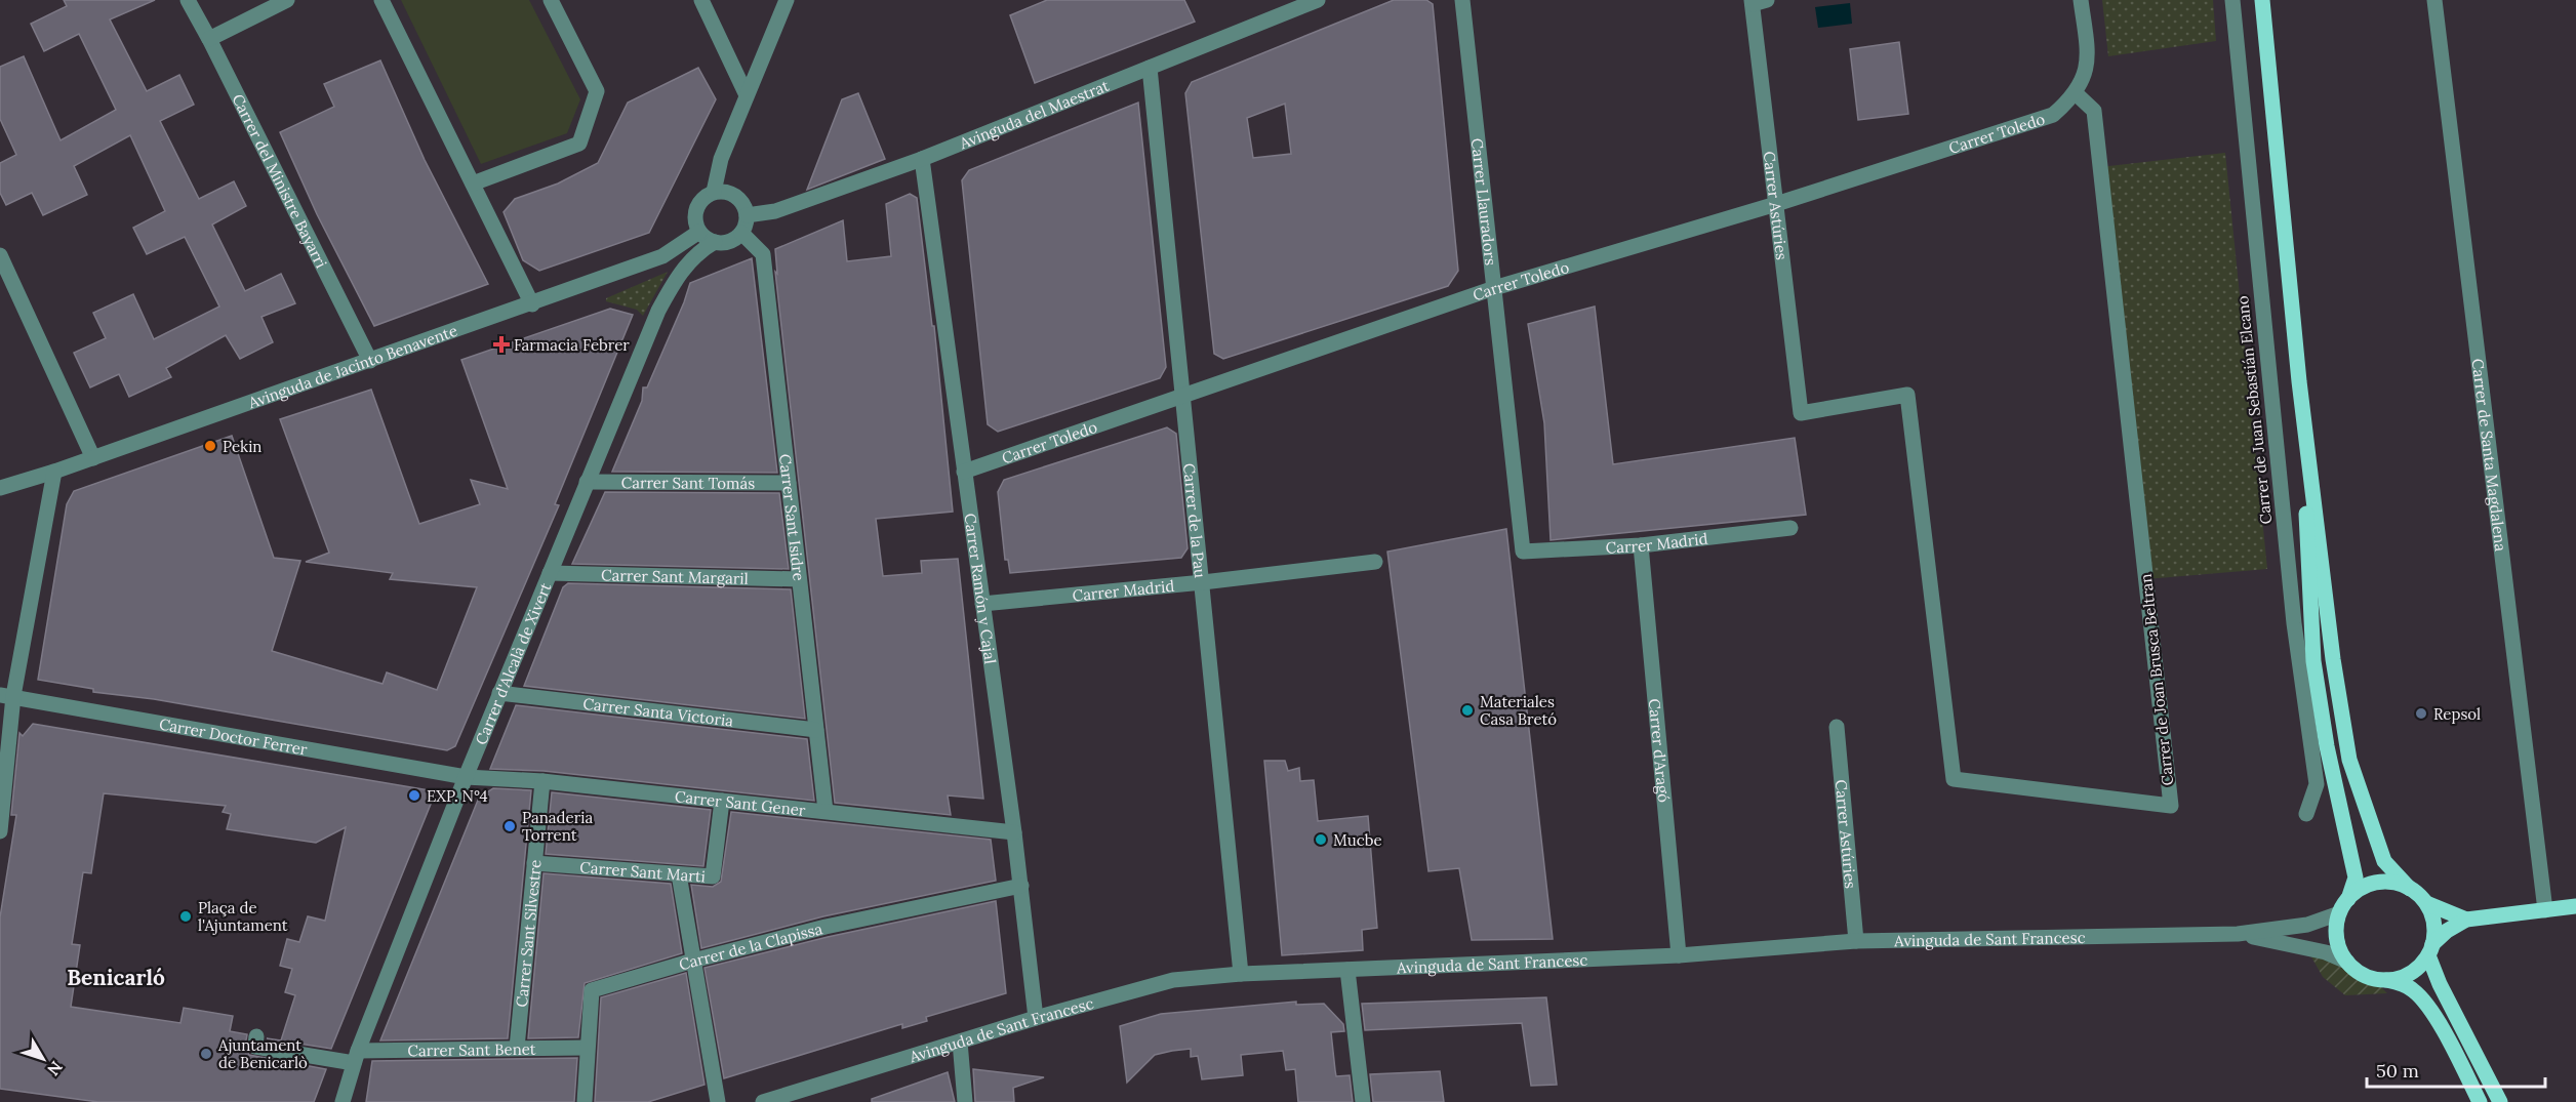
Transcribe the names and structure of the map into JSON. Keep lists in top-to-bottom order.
{
  "streets": {
    "street": [
      "Avinguda del Maestrat",
      "Carrer Toledo",
      "Carrer del Ministre Bayarri",
      "Carrer Llauradors",
      "Carrer Astúries",
      "Avinguda de Jacinto Benavente",
      "Carrer de Juan Sebastián Elcano",
      "Carrer de Santa Magdalena",
      "Carrer Sant Tomás",
      "Carrer Sant Isidre",
      "Carrer de la Pau",
      "Carrer Madrid",
      "Carrer Sant Margaril",
      "Carrer Ramón y Cajal",
      "Carrer d'Alcalà de Xivert",
      "Carrer de Joan Brusca Beltran",
      "Carrer Santa Victoria",
      "Carrer Doctor Ferrer",
      "Carrer d'Aragó",
      "Carrer Sant Gener",
      "Carrer Sant Marti",
      "Carrer Sant Silvestre",
      "Avinguda de Sant Francesc",
      "Carrer de la Clapissa",
      "Carrer Sant Benet"
    ]
  },
  "crossings": [
    ["Avinguda del Maestrat", "Avinguda de Jacinto Benavente"],
    ["Avinguda del Maestrat", "Carrer Sant Isidre"],
    ["Avinguda del Maestrat", "Carrer de la Pau"],
    ["Avinguda del Maestrat", "Carrer Ramón y Cajal"],
    ["Avinguda del Maestrat", "Carrer d'Alcalà de Xivert"],
    ["Carrer Toledo", "Carrer Llauradors"],
    ["Carrer Toledo", "Carrer Astúries"],
    ["Carrer Toledo", "Carrer de la Pau"],
    ["Carrer Toledo", "Carrer Ramón y Cajal"],
    ["Carrer Toledo", "Carrer de Joan Brusca Beltran"],
    ["Carrer del Ministre Bayarri", "Avinguda de Jacinto Benavente"],
    ["Carrer Llauradors", "Carrer Madrid"],
    ["Carrer Astúries", "Carrer de Joan Brusca Beltran"],
    ["Carrer Astúries", "Avinguda de Sant Francesc"],
    ["Avinguda de Jacinto Benavente", "Carrer Sant Isidre"],
    ["Avinguda de Jacinto Benavente", "Carrer d'Alcalà de Xivert"],
    ["Carrer Sant Tomás", "Carrer Sant Isidre"],
    ["Carrer Sant Tomás", "Carrer d'Alcalà de Xivert"],
    ["Carrer Sant Isidre", "Carrer Sant Margaril"],
    ["Carrer Sant Isidre", "Carrer d'Alcalà de Xivert"],
    ["Carrer Sant Isidre", "Carrer Santa Victoria"],
    ["Carrer Sant Isidre", "Carrer Sant Gener"],
    ["Carrer de la Pau", "Carrer Madrid"],
    ["Carrer de la Pau", "Avinguda de Sant Francesc"],
    ["Carrer Madrid", "Carrer Ramón y Cajal"],
    ["Carrer Madrid", "Carrer d'Aragó"],
    ["Carrer Sant Margaril", "Carrer d'Alcalà de Xivert"],
    ["Carrer Ramón y Cajal", "Carrer Sant Gener"],
    ["Carrer Ramón y Cajal", "Avinguda de Sant Francesc"],
    ["Carrer Ramón y Cajal", "Carrer de la Clapissa"],
    ["Carrer d'Alcalà de Xivert", "Carrer Santa Victoria"],
    ["Carrer d'Alcalà de Xivert", "Carrer Doctor Ferrer"],
    ["Carrer d'Alcalà de Xivert", "Carrer Sant Gener"],
    ["Carrer d'Alcalà de Xivert", "Carrer Sant Benet"],
    ["Carrer Doctor Ferrer", "Carrer Sant Gener"],
    ["Carrer d'Aragó", "Avinguda de Sant Francesc"],
    ["Carrer Sant Gener", "Carrer Sant Marti"],
    ["Carrer Sant Gener", "Carrer Sant Silvestre"],
    ["Carrer Sant Marti", "Carrer Sant Silvestre"],
    ["Carrer Sant Silvestre", "Carrer Sant Benet"],
    ["Carrer de la Clapissa", "Carrer Sant Benet"]
  ],
  "districts": ["Benicarló"],
  "places": {
    "health": ["Farmacia Febrer"],
    "other": [
      "Pekin",
      "Materiales Casa Bretó",
      "Repsol",
      "EXP. N°4",
      "Panaderia Torrent",
      "Mucbe",
      "Plaça de l'Ajuntament",
      "Ajuntament de Benicarlò"
    ]
  },
  "scale_bar": "50 m",
  "north": "bottom right"
}
